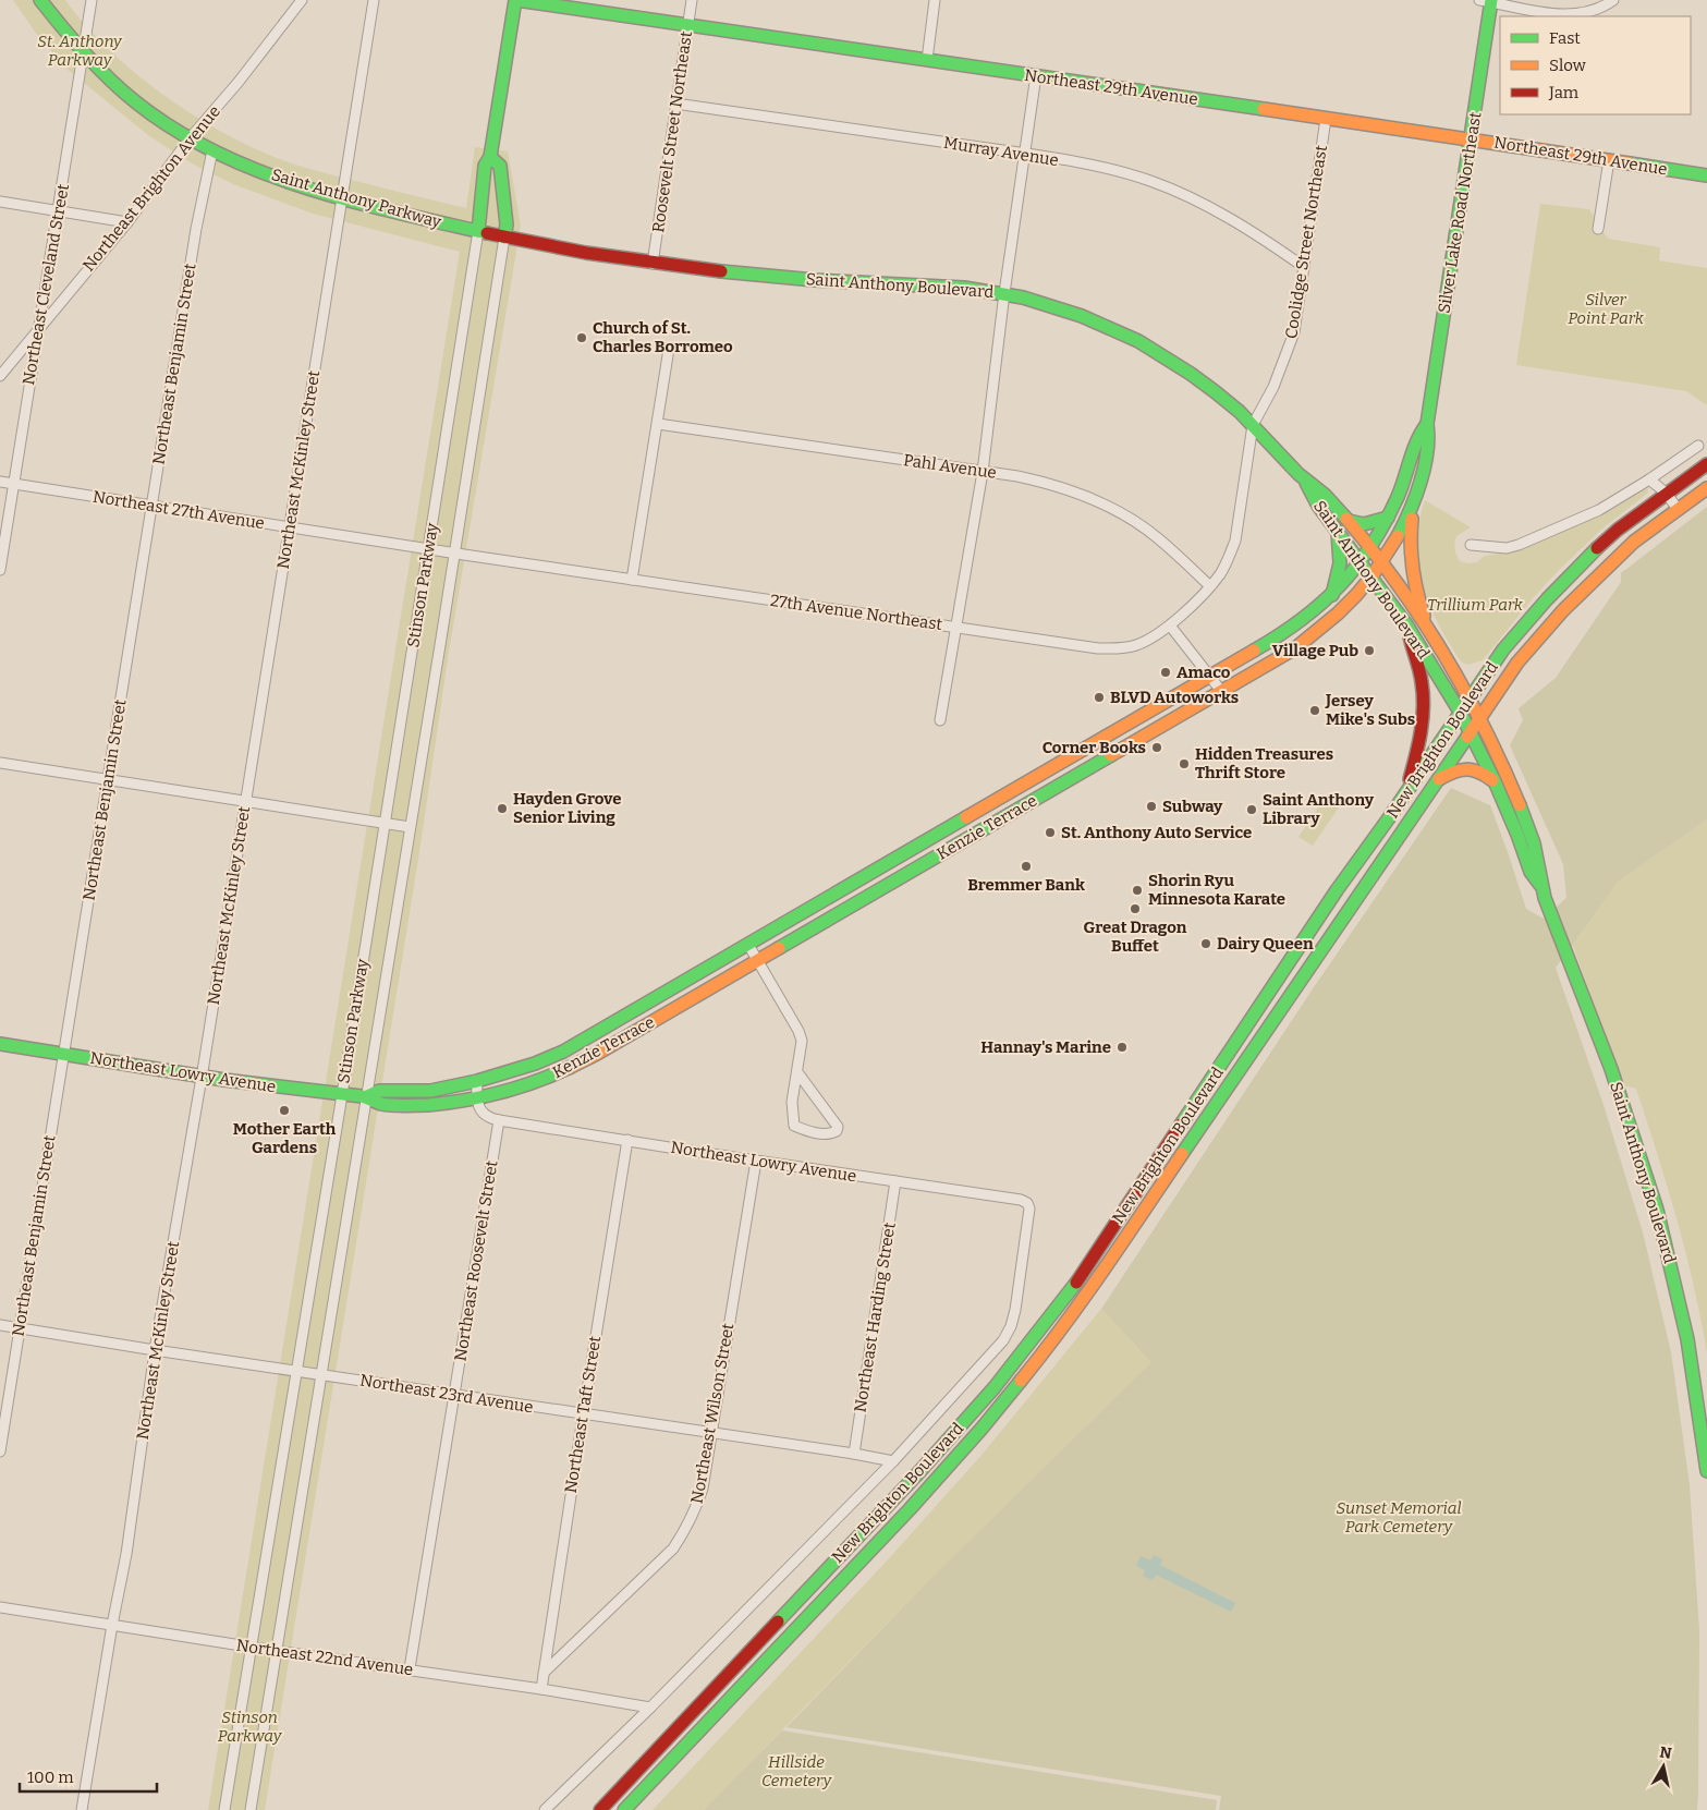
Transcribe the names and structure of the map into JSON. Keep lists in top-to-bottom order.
{
  "streets": {
    "main road": [
      "Northeast 29th Avenue",
      "Saint Anthony Parkway",
      "Silver Lake Road Northeast",
      "Saint Anthony Boulevard",
      "New Brighton Boulevard",
      "Kenzie Terrace",
      "Northeast Lowry Avenue"
    ],
    "street": [
      "Roosevelt Street Northeast",
      "Murray Avenue",
      "Northeast Brighton Avenue",
      "Coolidge Street Northeast",
      "Northeast Cleveland Street",
      "Northeast Benjamin Street",
      "Pahl Avenue",
      "Northeast McKinley Street",
      "Northeast 27th Avenue",
      "Stinson Parkway",
      "27th Avenue Northeast",
      "Northeast Roosevelt Street",
      "Northeast Harding Street",
      "Northeast 23rd Avenue",
      "Northeast Wilson Street",
      "Northeast Taft Street",
      "Northeast 22nd Avenue"
    ]
  },
  "crossings": [
    ["Northeast 29th Avenue", "Roosevelt Street Northeast"],
    ["Northeast 29th Avenue", "Silver Lake Road Northeast"],
    ["Northeast 29th Avenue", "Coolidge Street Northeast"],
    ["Roosevelt Street Northeast", "Murray Avenue"],
    ["Roosevelt Street Northeast", "Saint Anthony Boulevard"],
    ["Murray Avenue", "Coolidge Street Northeast"],
    ["Northeast Brighton Avenue", "Saint Anthony Parkway"],
    ["Northeast Brighton Avenue", "Northeast Cleveland Street"],
    ["Saint Anthony Parkway", "Northeast Cleveland Street"],
    ["Saint Anthony Parkway", "Saint Anthony Boulevard"],
    ["Saint Anthony Parkway", "Northeast Benjamin Street"],
    ["Saint Anthony Parkway", "Northeast McKinley Street"],
    ["Saint Anthony Parkway", "Stinson Parkway"],
    ["Silver Lake Road Northeast", "Saint Anthony Boulevard"],
    ["Silver Lake Road Northeast", "Kenzie Terrace"],
    ["Coolidge Street Northeast", "Saint Anthony Boulevard"],
    ["Coolidge Street Northeast", "Pahl Avenue"],
    ["Coolidge Street Northeast", "27th Avenue Northeast"],
    ["Northeast Cleveland Street", "Northeast 27th Avenue"],
    ["Saint Anthony Boulevard", "Stinson Parkway"],
    ["Saint Anthony Boulevard", "New Brighton Boulevard"],
    ["Saint Anthony Boulevard", "Kenzie Terrace"],
    ["Northeast Benjamin Street", "Northeast 27th Avenue"],
    ["Northeast Benjamin Street", "Northeast Lowry Avenue"],
    ["Northeast Benjamin Street", "Northeast 23rd Avenue"],
    ["Northeast McKinley Street", "Northeast 27th Avenue"],
    ["Northeast McKinley Street", "Northeast Lowry Avenue"],
    ["Northeast McKinley Street", "Northeast 23rd Avenue"],
    ["Northeast McKinley Street", "Northeast 22nd Avenue"],
    ["Northeast 27th Avenue", "Stinson Parkway"],
    ["Northeast 27th Avenue", "27th Avenue Northeast"],
    ["Stinson Parkway", "27th Avenue Northeast"],
    ["Stinson Parkway", "Kenzie Terrace"],
    ["Stinson Parkway", "Northeast Lowry Avenue"],
    ["Stinson Parkway", "Northeast 23rd Avenue"],
    ["Stinson Parkway", "Northeast 22nd Avenue"],
    ["New Brighton Boulevard", "Northeast Lowry Avenue"],
    ["New Brighton Boulevard", "Northeast 23rd Avenue"],
    ["New Brighton Boulevard", "Northeast 22nd Avenue"],
    ["Kenzie Terrace", "Northeast Lowry Avenue"],
    ["Northeast Lowry Avenue", "Northeast Roosevelt Street"],
    ["Northeast Lowry Avenue", "Northeast Harding Street"],
    ["Northeast Lowry Avenue", "Northeast Wilson Street"],
    ["Northeast Lowry Avenue", "Northeast Taft Street"],
    ["Northeast Roosevelt Street", "Northeast 23rd Avenue"],
    ["Northeast Roosevelt Street", "Northeast 22nd Avenue"],
    ["Northeast Harding Street", "Northeast 23rd Avenue"],
    ["Northeast 23rd Avenue", "Northeast Wilson Street"],
    ["Northeast 23rd Avenue", "Northeast Taft Street"],
    ["Northeast Wilson Street", "Northeast Taft Street"],
    ["Northeast Taft Street", "Northeast 22nd Avenue"]
  ],
  "parks": [
    "St. Anthony Parkway",
    "Silver Point Park",
    "Trillium Park",
    "Sunset Memorial Park Cemetery",
    "Stinson Parkway",
    "Hillside Cemetery"
  ],
  "places": [
    "Church of St. Charles Borromeo",
    "Village Pub",
    "Amaco",
    "BLVD Autoworks",
    "Jersey Mike's Subs",
    "Corner Books",
    "Hidden Treasures Thrift Store",
    "Subway",
    "Hayden Grove Senior Living",
    "Saint Anthony Library",
    "St. Anthony Auto Service",
    "Bremmer Bank",
    "Shorin Ryu Minnesota Karate",
    "Great Dragon Buffet",
    "Dairy Queen",
    "Hannay's Marine",
    "Mother Earth Gardens"
  ],
  "legend": ["Fast", "Slow", "Jam"],
  "scale_bar": "100 m",
  "north": "top"
}
